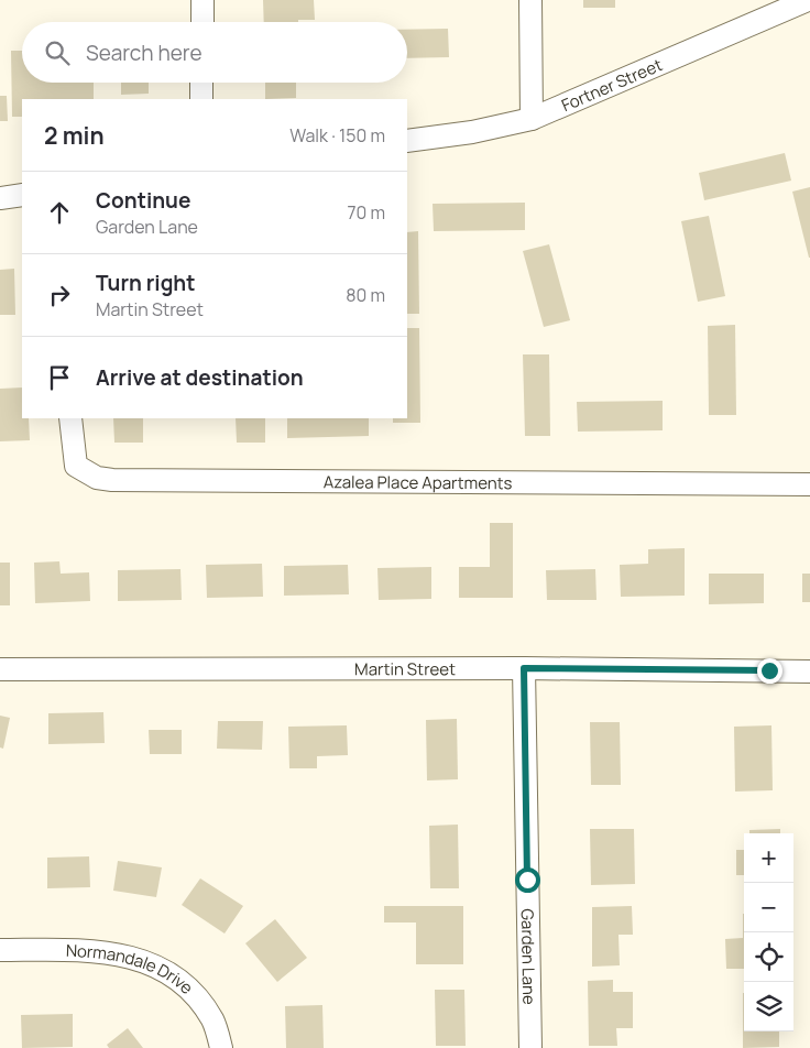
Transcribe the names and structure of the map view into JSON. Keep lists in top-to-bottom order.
{
  "streets": {
    "street": [
      "Fortner Street",
      "Azalea Place Apartments",
      "Martin Street",
      "Garden Lane",
      "Normandale Drive"
    ]
  },
  "crossings": [
    ["Martin Street", "Garden Lane"]
  ],
  "page": {
    "search": "Search here",
    "heading": ["2 min", "Walk · 150 m"],
    "list": [
      ["Continue", "Garden Lane", "70 m"],
      ["Turn right", "Martin Street", "80 m"],
      "Arrive at destination"
    ],
    "map_buttons": ["+", "−"]
  }
}
